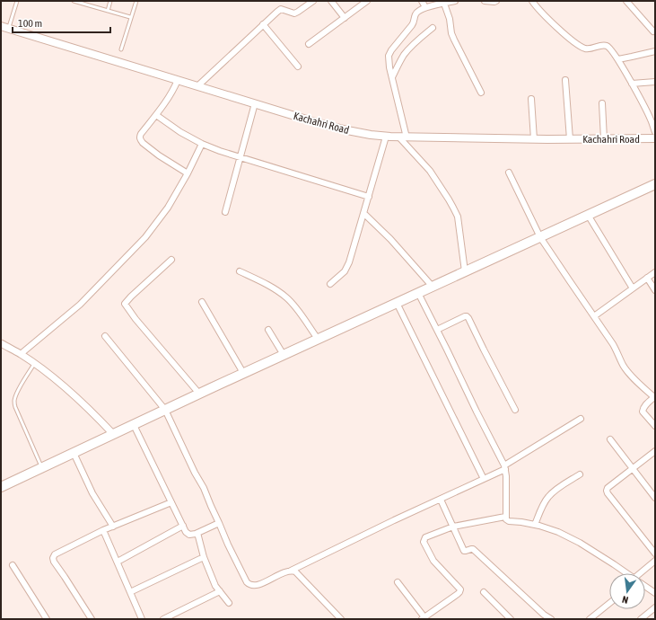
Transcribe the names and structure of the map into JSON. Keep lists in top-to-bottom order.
{
  "streets": {
    "main road": ["Kachahri Road"]
  },
  "scale_bar": "100 m",
  "north": "bottom"
}
